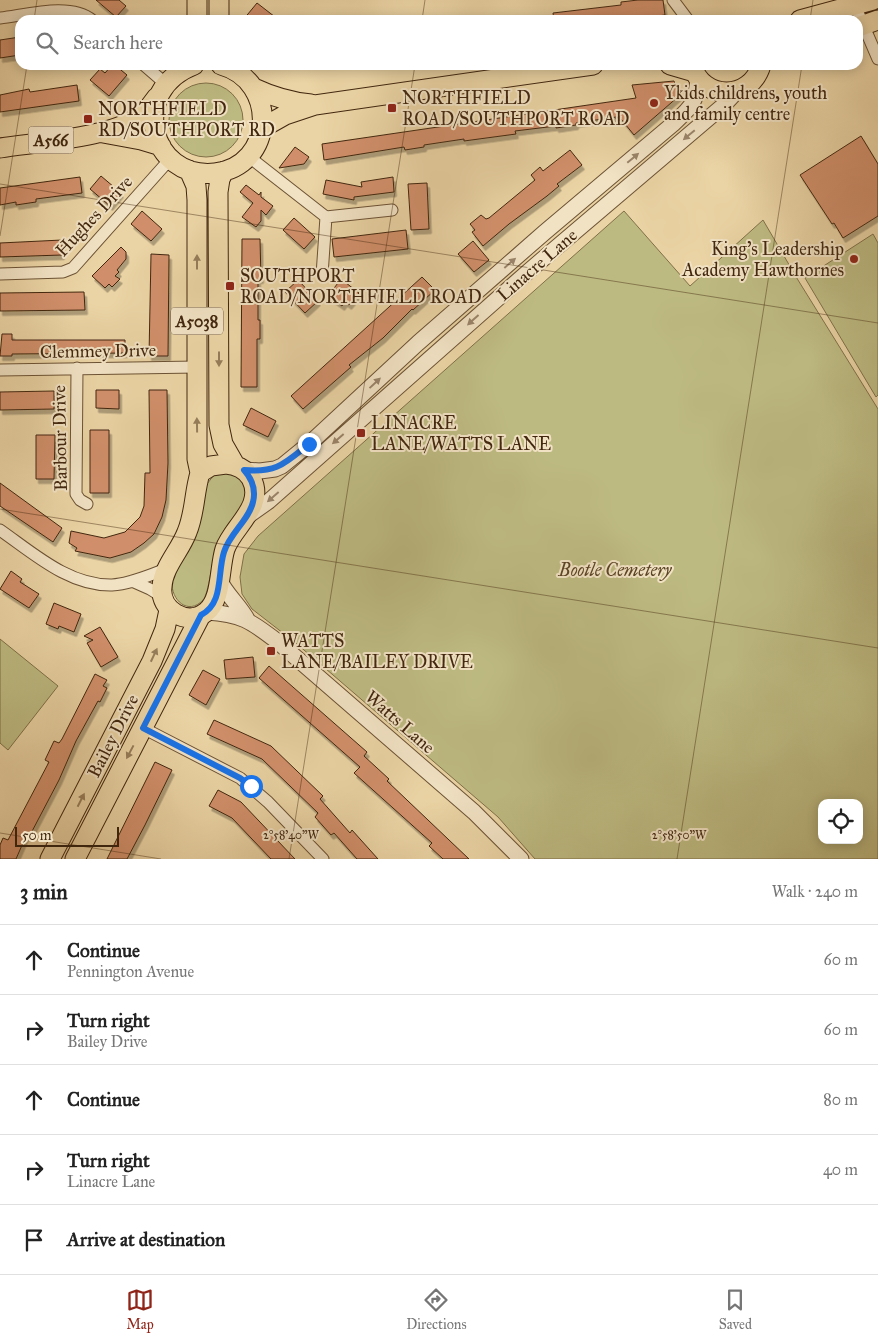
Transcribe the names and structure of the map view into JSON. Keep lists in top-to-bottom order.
{
  "streets": {
    "main road": ["A566", "A5038", "Bailey Drive"],
    "street": [
      "Hughes Drive",
      "Linacre Lane",
      "Clemmey Drive",
      "Barbour Drive",
      "Watts Lane"
    ]
  },
  "crossings": [
    ["A566", "Hughes Drive"],
    ["Linacre Lane", "A5038"],
    ["A5038", "Clemmey Drive"],
    ["A5038", "Watts Lane"],
    ["A5038", "Bailey Drive"],
    ["Clemmey Drive", "Barbour Drive"],
    ["Watts Lane", "Bailey Drive"]
  ],
  "parks": ["Bootle Cemetery"],
  "places": {
    "other": ["Ykids childrens, youth and family centre", "King's Leadership Academy Hawthornes"],
    "transit": [
      "NORTHFIELD ROAD/SOUTHPORT ROAD",
      "NORTHFIELD RD/SOUTHPORT RD",
      "SOUTHPORT ROAD/NORTHFIELD ROAD",
      "LINACRE LANE/WATTS LANE",
      "WATTS LANE/BAILEY DRIVE"
    ]
  },
  "scale_bar": "50 m",
  "page": {
    "search": "Search here",
    "scale": "50 m",
    "heading": ["3 min", "Walk · 240 m"],
    "list": [
      ["Continue", "Pennington Avenue", "60 m"],
      ["Turn right", "Bailey Drive", "60 m"],
      ["Continue", "80 m"],
      ["Turn right", "Linacre Lane", "40 m"],
      "Arrive at destination"
    ],
    "nav": ["Map", "Directions", "Saved"]
  },
  "coordinates": ["2°58'40\"W", "2°58'50\"W"]
}
